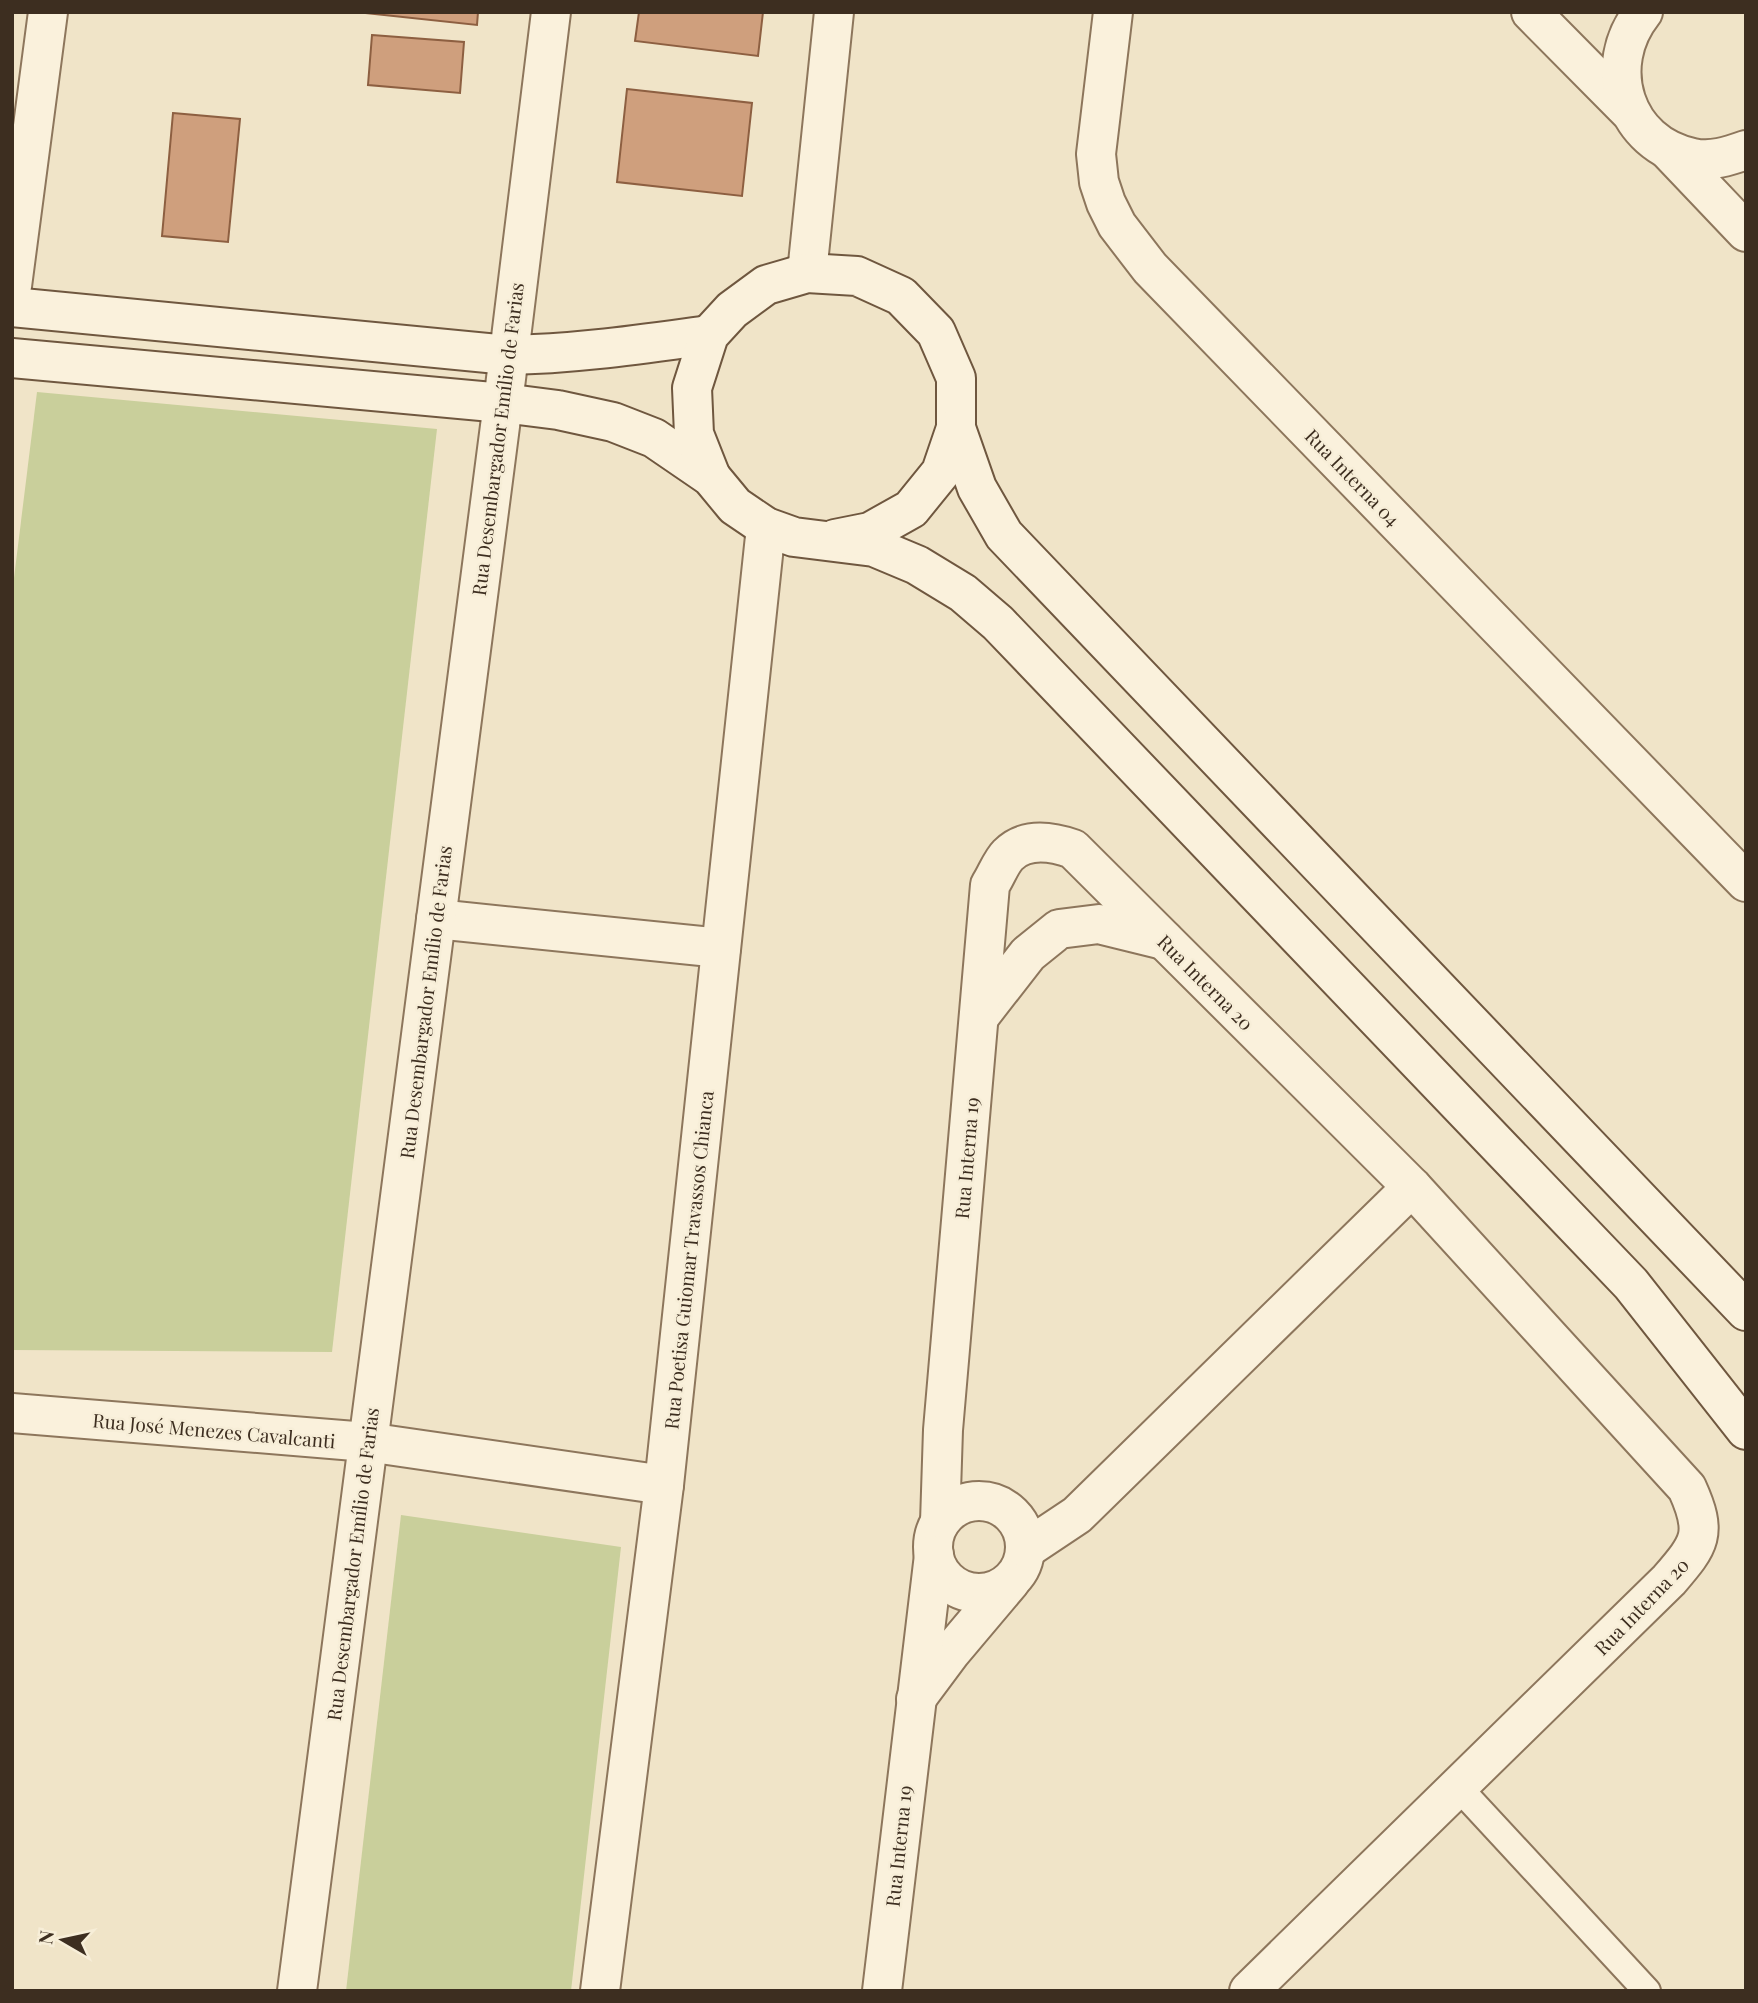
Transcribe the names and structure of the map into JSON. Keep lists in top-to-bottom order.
{
  "streets": {
    "street": [
      "Rua Desembargador Emílio de Farias",
      "Rua Interna 04",
      "Rua Interna 20",
      "Rua Interna 19",
      "Rua Poetisa Guiomar Travassos Chianca",
      "Rua José Menezes Cavalcanti"
    ]
  },
  "crossings": [
    ["Rua Desembargador Emílio de Farias", "Rua José Menezes Cavalcanti"],
    ["Rua Interna 20", "Rua Interna 19"],
    ["Rua Poetisa Guiomar Travassos Chianca", "Rua José Menezes Cavalcanti"]
  ],
  "north": "left"
}
